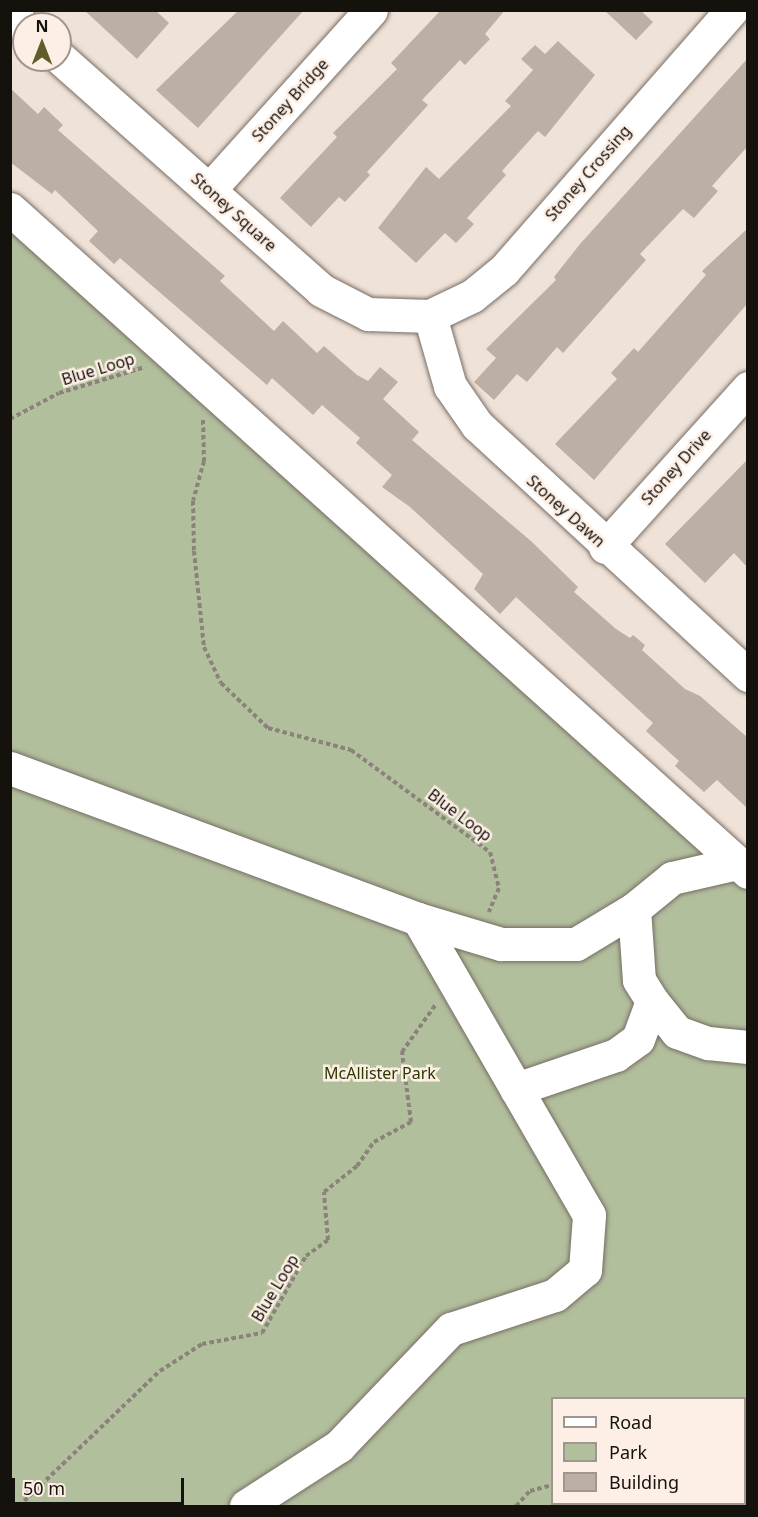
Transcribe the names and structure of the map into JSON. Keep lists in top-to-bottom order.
{
  "streets": {
    "street": [
      "Stoney Bridge",
      "Stoney Crossing",
      "Stoney Square",
      "Stoney Drive",
      "Stoney Dawn"
    ],
    "path": ["Blue Loop"]
  },
  "crossings": [
    ["Stoney Bridge", "Stoney Square"],
    ["Stoney Crossing", "Stoney Square"],
    ["Stoney Crossing", "Stoney Dawn"],
    ["Stoney Square", "Stoney Dawn"],
    ["Stoney Drive", "Stoney Dawn"]
  ],
  "parks": ["McAllister Park"],
  "legend": ["Road", "Park", "Building"],
  "scale_bar": "50 m",
  "north": "top"
}
